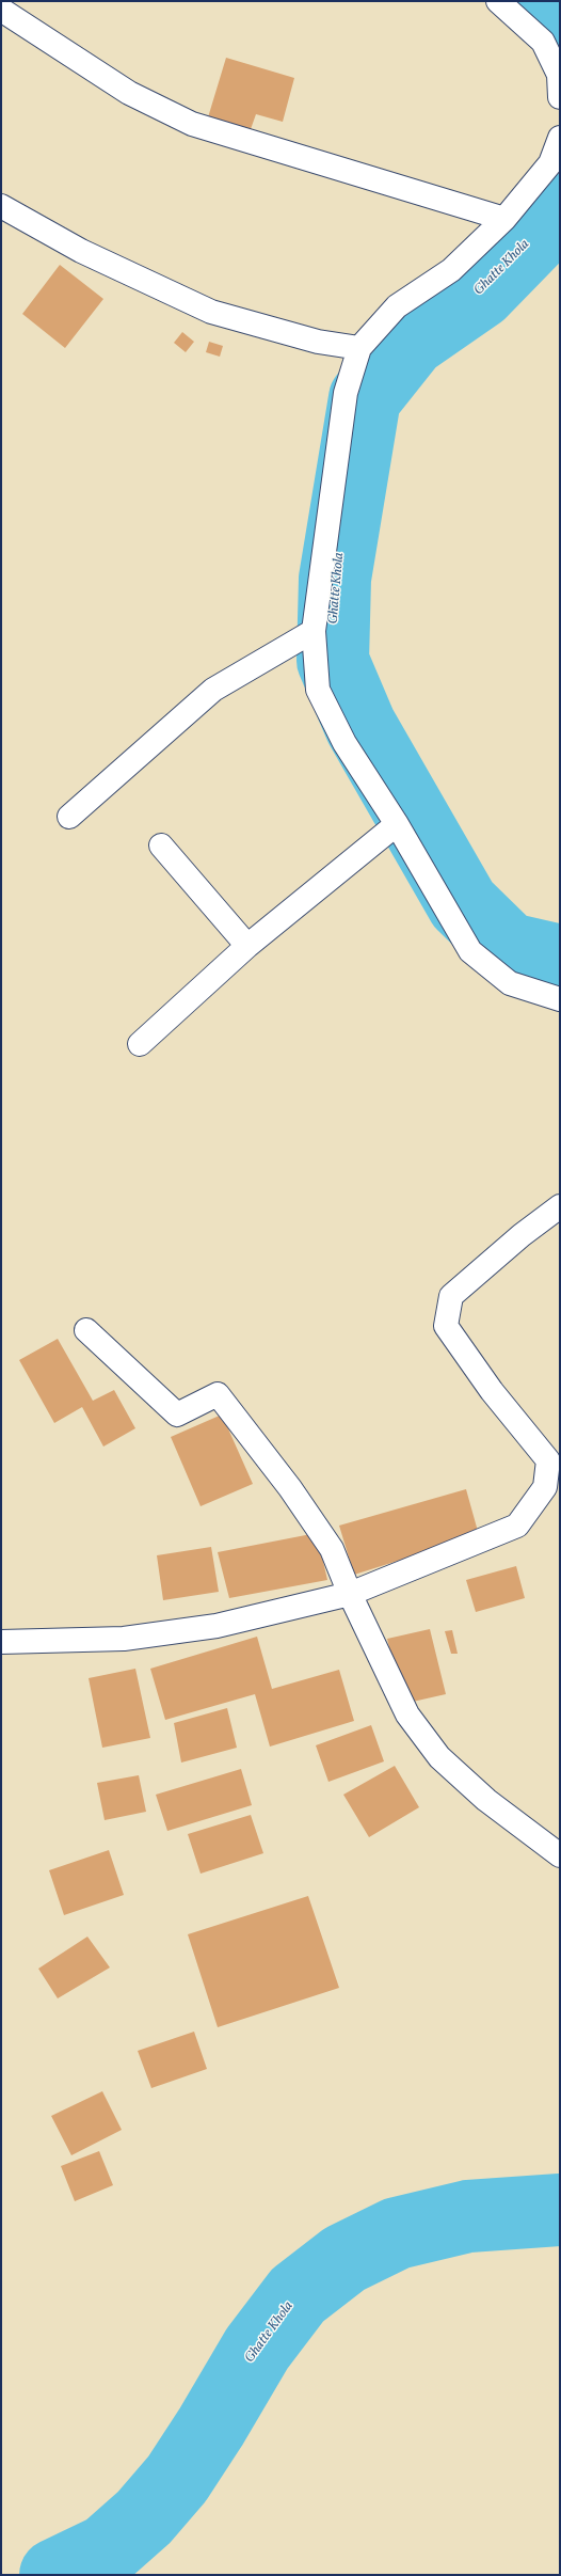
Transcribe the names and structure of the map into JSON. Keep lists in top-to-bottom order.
{
  "water": ["Ghatte Khola"]
}
